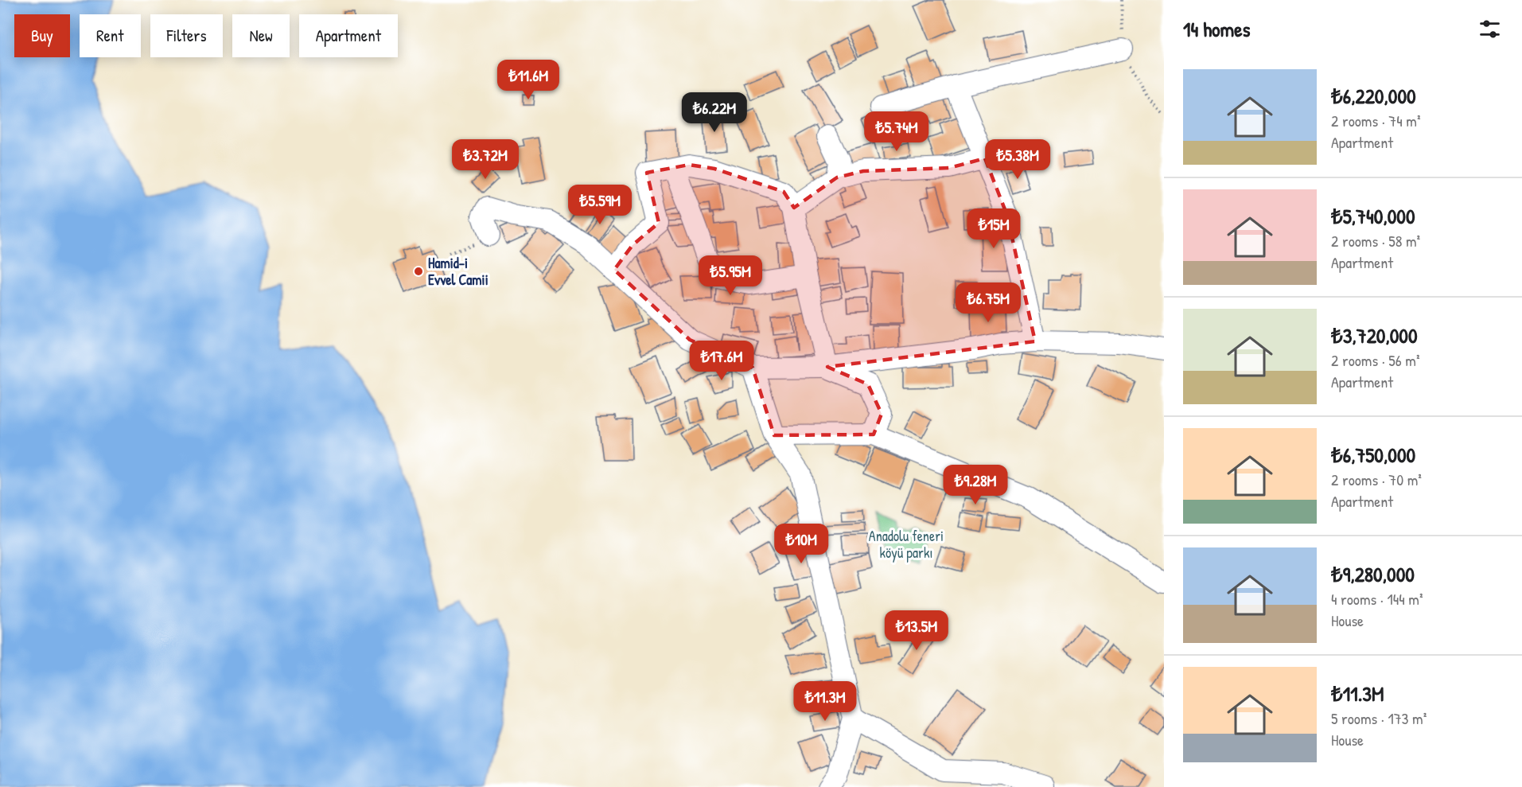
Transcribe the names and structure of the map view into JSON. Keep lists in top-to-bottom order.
{
  "parks": ["Anadolu feneri köyü parkı"],
  "places": ["Hamid-i Evvel Camii"],
  "page": {
    "heading": "14 homes",
    "chip": [
      "Buy",
      "Rent",
      "Filters",
      "New",
      "Apartment"
    ],
    "list": [
      {
        "name": "₺6,220,000",
        "note": "2 rooms · 74 m² · Apartment"
      },
      {
        "name": "₺5,740,000",
        "note": "2 rooms · 58 m² · Apartment"
      },
      {
        "name": "₺3,720,000",
        "note": "2 rooms · 56 m² · Apartment"
      },
      {
        "name": "₺6,750,000",
        "note": "2 rooms · 70 m² · Apartment"
      },
      {
        "name": "₺9,280,000",
        "note": "4 rooms · 144 m² · House"
      },
      {
        "name": "₺11.3M",
        "note": "5 rooms · 173 m² · House"
      }
    ],
    "price": [
      "₺11.6M",
      "₺6.22M",
      "₺5.74M",
      "₺3.72M",
      "₺5.38M",
      "₺5.59M",
      "₺15M",
      "₺5.95M",
      "₺6.75M",
      "₺17.6M",
      "₺9.28M",
      "₺10M",
      "₺13.5M",
      "₺11.3M"
    ]
  }
}
